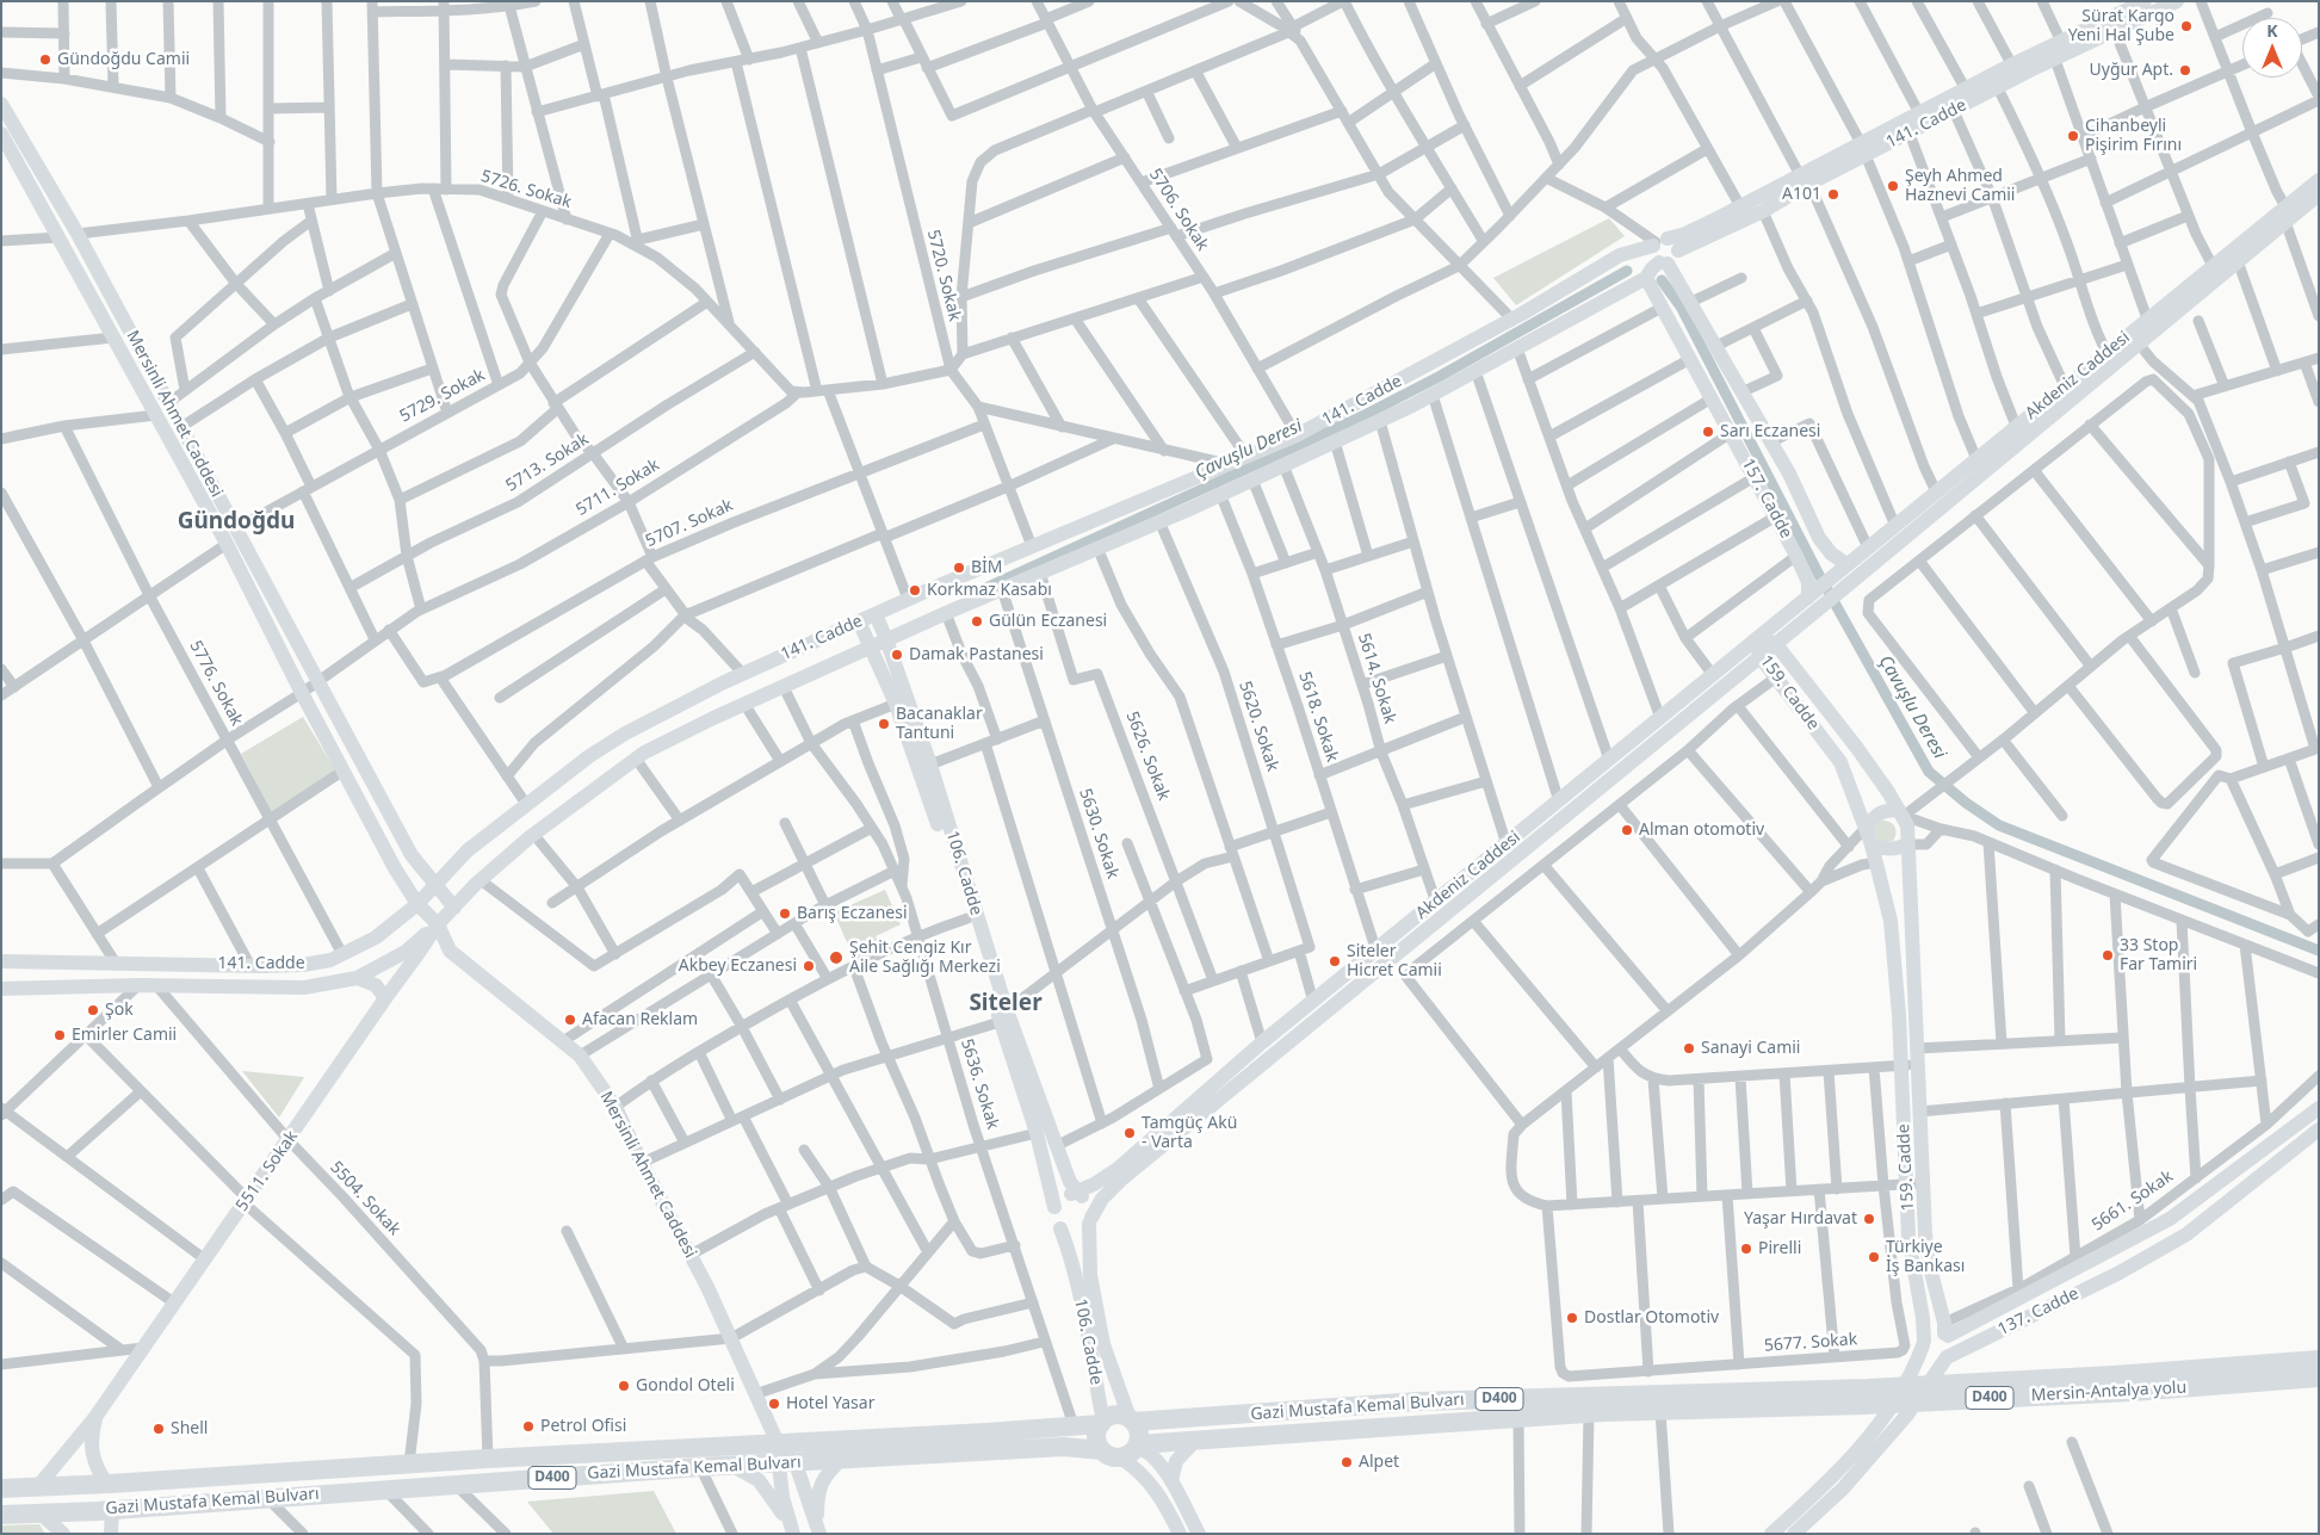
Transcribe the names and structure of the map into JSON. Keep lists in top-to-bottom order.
{
  "streets": {
    "highway": ["Mersin-Antalya yolu", "D400", "Gazi Mustafa Kemal Bulvarı"],
    "street": [
      "141. Cadde",
      "5726. Sokak",
      "5706. Sokak",
      "5720. Sokak",
      "Akdeniz Caddesi",
      "5729. Sokak",
      "Mersinli Ahmet Caddesi",
      "5713. Sokak",
      "5711. Sokak",
      "157. Cadde",
      "5707. Sokak",
      "5614. Sokak",
      "5776. Sokak",
      "159. Cadde",
      "5618. Sokak",
      "5620. Sokak",
      "5626. Sokak",
      "5630. Sokak",
      "106. Cadde",
      "5636. Sokak",
      "5511. Sokak",
      "5504. Sokak",
      "5661. Sokak",
      "137. Cadde",
      "5677. Sokak"
    ]
  },
  "crossings": [
    ["141. Cadde", "5706. Sokak"],
    ["141. Cadde", "5720. Sokak"],
    ["141. Cadde", "Mersinli Ahmet Caddesi"],
    ["141. Cadde", "157. Cadde"],
    ["141. Cadde", "5614. Sokak"],
    ["141. Cadde", "5776. Sokak"],
    ["141. Cadde", "5618. Sokak"],
    ["141. Cadde", "5620. Sokak"],
    ["141. Cadde", "5626. Sokak"],
    ["141. Cadde", "5630. Sokak"],
    ["141. Cadde", "106. Cadde"],
    ["141. Cadde", "5636. Sokak"],
    ["141. Cadde", "5511. Sokak"],
    ["141. Cadde", "5504. Sokak"],
    ["5726. Sokak", "5729. Sokak"],
    ["5726. Sokak", "Mersinli Ahmet Caddesi"],
    ["5726. Sokak", "5713. Sokak"],
    ["5726. Sokak", "5711. Sokak"],
    ["5720. Sokak", "5707. Sokak"],
    ["Akdeniz Caddesi", "157. Cadde"],
    ["Akdeniz Caddesi", "5614. Sokak"],
    ["Akdeniz Caddesi", "159. Cadde"],
    ["Akdeniz Caddesi", "5618. Sokak"],
    ["Akdeniz Caddesi", "5620. Sokak"],
    ["Akdeniz Caddesi", "106. Cadde"],
    ["5729. Sokak", "Mersinli Ahmet Caddesi"],
    ["Mersinli Ahmet Caddesi", "5711. Sokak"],
    ["Mersinli Ahmet Caddesi", "5511. Sokak"],
    ["Mersinli Ahmet Caddesi", "Gazi Mustafa Kemal Bulvarı"],
    ["5711. Sokak", "5707. Sokak"],
    ["5711. Sokak", "5776. Sokak"],
    ["159. Cadde", "5661. Sokak"],
    ["159. Cadde", "137. Cadde"],
    ["106. Cadde", "Gazi Mustafa Kemal Bulvarı"],
    ["5636. Sokak", "Gazi Mustafa Kemal Bulvarı"],
    ["5511. Sokak", "5504. Sokak"],
    ["5511. Sokak", "Gazi Mustafa Kemal Bulvarı"],
    ["5661. Sokak", "137. Cadde"],
    ["Mersin-Antalya yolu", "Gazi Mustafa Kemal Bulvarı"]
  ],
  "districts": ["Gündoğdu", "Siteler"],
  "water": ["Çavuşlu Deresi"],
  "places": [
    "Sürat Kargo Yeni Hal Şube",
    "Gündoğdu Camii",
    "Uyğur Apt.",
    "Cihanbeyli Pişirim Fırını",
    "Şeyh Ahmed Haznevi Camii",
    "A101",
    "Sarı Eczanesi",
    "BİM",
    "Korkmaz Kasabı",
    "Gülün Eczanesi",
    "Damak Pastanesi",
    "Bacanaklar Tantuni",
    "Alman otomotiv",
    "Barış Eczanesi",
    "33 Stop Far Tamiri",
    "Şehit Cengiz Kır Aile Sağlığı Merkezi",
    "Siteler Hicret Camii",
    "Akbey Eczanesi",
    "Şok",
    "Afacan Reklam",
    "Emirler Camii",
    "Sanayi Camii",
    "Tamgüç Akü - Varta",
    "Yaşar Hırdavat",
    "Pirelli",
    "Türkiye İş Bankası",
    "Dostlar Otomotiv",
    "Gondol Oteli",
    "Hotel Yasar",
    "Petrol Ofisi",
    "Shell",
    "Alpet"
  ],
  "north": "top"
}
